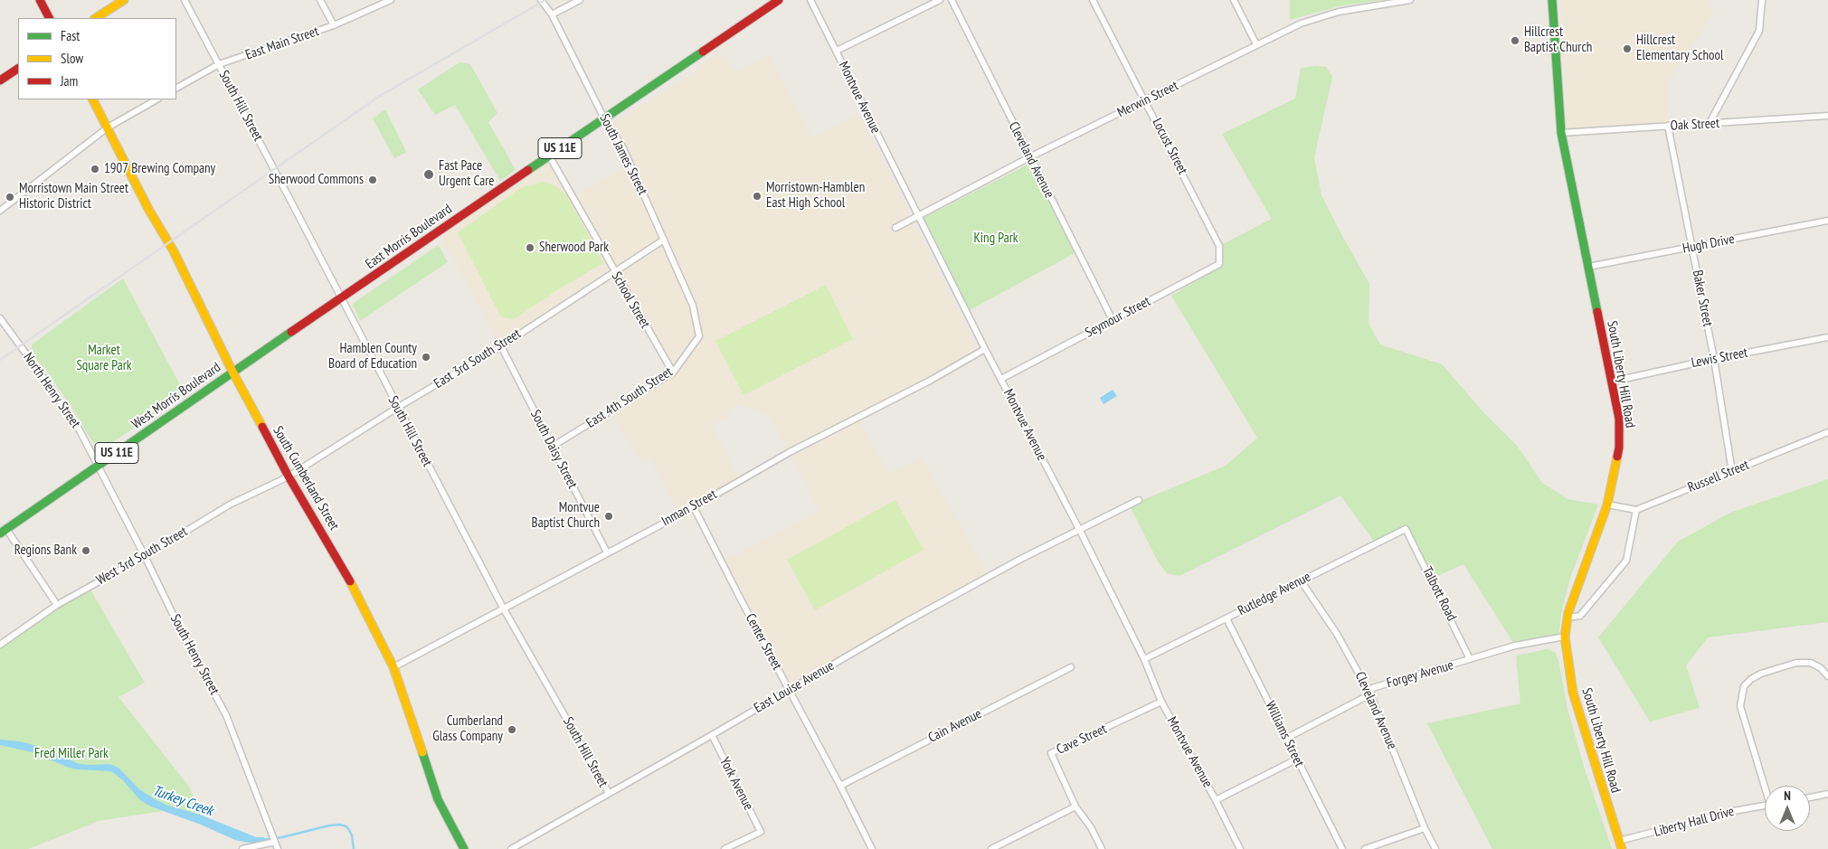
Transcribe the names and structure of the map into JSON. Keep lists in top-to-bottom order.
{
  "streets": {
    "main road": [
      "US 11E",
      "East Morris Boulevard",
      "South Liberty Hill Road",
      "West Morris Boulevard",
      "South Cumberland Street"
    ],
    "street": [
      "East Main Street",
      "Montvue Avenue",
      "Merwin Street",
      "South Hill Street",
      "Oak Street",
      "Locust Street",
      "South James Street",
      "Cleveland Avenue",
      "Hugh Drive",
      "Baker Street",
      "School Street",
      "Seymour Street",
      "Lewis Street",
      "East 3rd South Street",
      "North Henry Street",
      "East 4th South Street",
      "South Daisy Street",
      "Russell Street",
      "Inman Street",
      "West 3rd South Street",
      "Rutledge Avenue",
      "Talbott Road",
      "Center Street",
      "South Henry Street",
      "Forgey Avenue",
      "East Louise Avenue",
      "Cain Avenue",
      "Williams Street",
      "Cave Street",
      "York Avenue",
      "Liberty Hall Drive"
    ]
  },
  "crossings": [
    ["East Main Street", "South Hill Street"],
    ["Montvue Avenue", "Merwin Street"],
    ["Montvue Avenue", "Seymour Street"],
    ["Montvue Avenue", "Inman Street"],
    ["Montvue Avenue", "Rutledge Avenue"],
    ["Montvue Avenue", "East Louise Avenue"],
    ["Montvue Avenue", "Cave Street"],
    ["Merwin Street", "Locust Street"],
    ["Merwin Street", "Cleveland Avenue"],
    ["South Hill Street", "East Morris Boulevard"],
    ["South Hill Street", "East 3rd South Street"],
    ["South Hill Street", "Inman Street"],
    ["South Hill Street", "East Louise Avenue"],
    ["Oak Street", "Baker Street"],
    ["Oak Street", "South Liberty Hill Road"],
    ["Locust Street", "Seymour Street"],
    ["South James Street", "East Morris Boulevard"],
    ["South James Street", "East 3rd South Street"],
    ["South James Street", "East 4th South Street"],
    ["Cleveland Avenue", "Seymour Street"],
    ["Cleveland Avenue", "Rutledge Avenue"],
    ["Cleveland Avenue", "Forgey Avenue"],
    ["East Morris Boulevard", "School Street"],
    ["East Morris Boulevard", "West Morris Boulevard"],
    ["East Morris Boulevard", "South Cumberland Street"],
    ["Hugh Drive", "Baker Street"],
    ["Hugh Drive", "South Liberty Hill Road"],
    ["Baker Street", "Lewis Street"],
    ["Baker Street", "Russell Street"],
    ["School Street", "East 3rd South Street"],
    ["School Street", "East 4th South Street"],
    ["Lewis Street", "South Liberty Hill Road"],
    ["East 3rd South Street", "South Daisy Street"],
    ["East 3rd South Street", "South Cumberland Street"],
    ["East 3rd South Street", "West 3rd South Street"],
    ["South Liberty Hill Road", "Forgey Avenue"],
    ["South Liberty Hill Road", "Liberty Hall Drive"],
    ["North Henry Street", "West Morris Boulevard"],
    ["North Henry Street", "South Henry Street"],
    ["West Morris Boulevard", "South Cumberland Street"],
    ["West Morris Boulevard", "South Henry Street"],
    ["East 4th South Street", "South Daisy Street"],
    ["South Daisy Street", "Inman Street"],
    ["South Cumberland Street", "Inman Street"],
    ["South Cumberland Street", "West 3rd South Street"],
    ["Inman Street", "Center Street"],
    ["West 3rd South Street", "South Henry Street"],
    ["Rutledge Avenue", "Talbott Road"],
    ["Rutledge Avenue", "Williams Street"],
    ["Talbott Road", "Forgey Avenue"],
    ["Center Street", "East Louise Avenue"],
    ["Center Street", "Cain Avenue"],
    ["Forgey Avenue", "Williams Street"],
    ["East Louise Avenue", "York Avenue"]
  ],
  "water": ["Turkey Creek"],
  "parks": ["King Park", "Market Square Park", "Fred Miller Park"],
  "places": [
    "Hillcrest Baptist Church",
    "Hillcrest Elementary School",
    "1907 Brewing Company",
    "Fast Pace Urgent Care",
    "Sherwood Commons",
    "Morristown-Hamblen East High School",
    "Morristown Main Street Historic District",
    "Sherwood Park",
    "Hamblen County Board of Education",
    "Montvue Baptist Church",
    "Regions Bank",
    "Cumberland Glass Company"
  ],
  "legend": ["Fast", "Slow", "Jam"],
  "north": "top"
}
